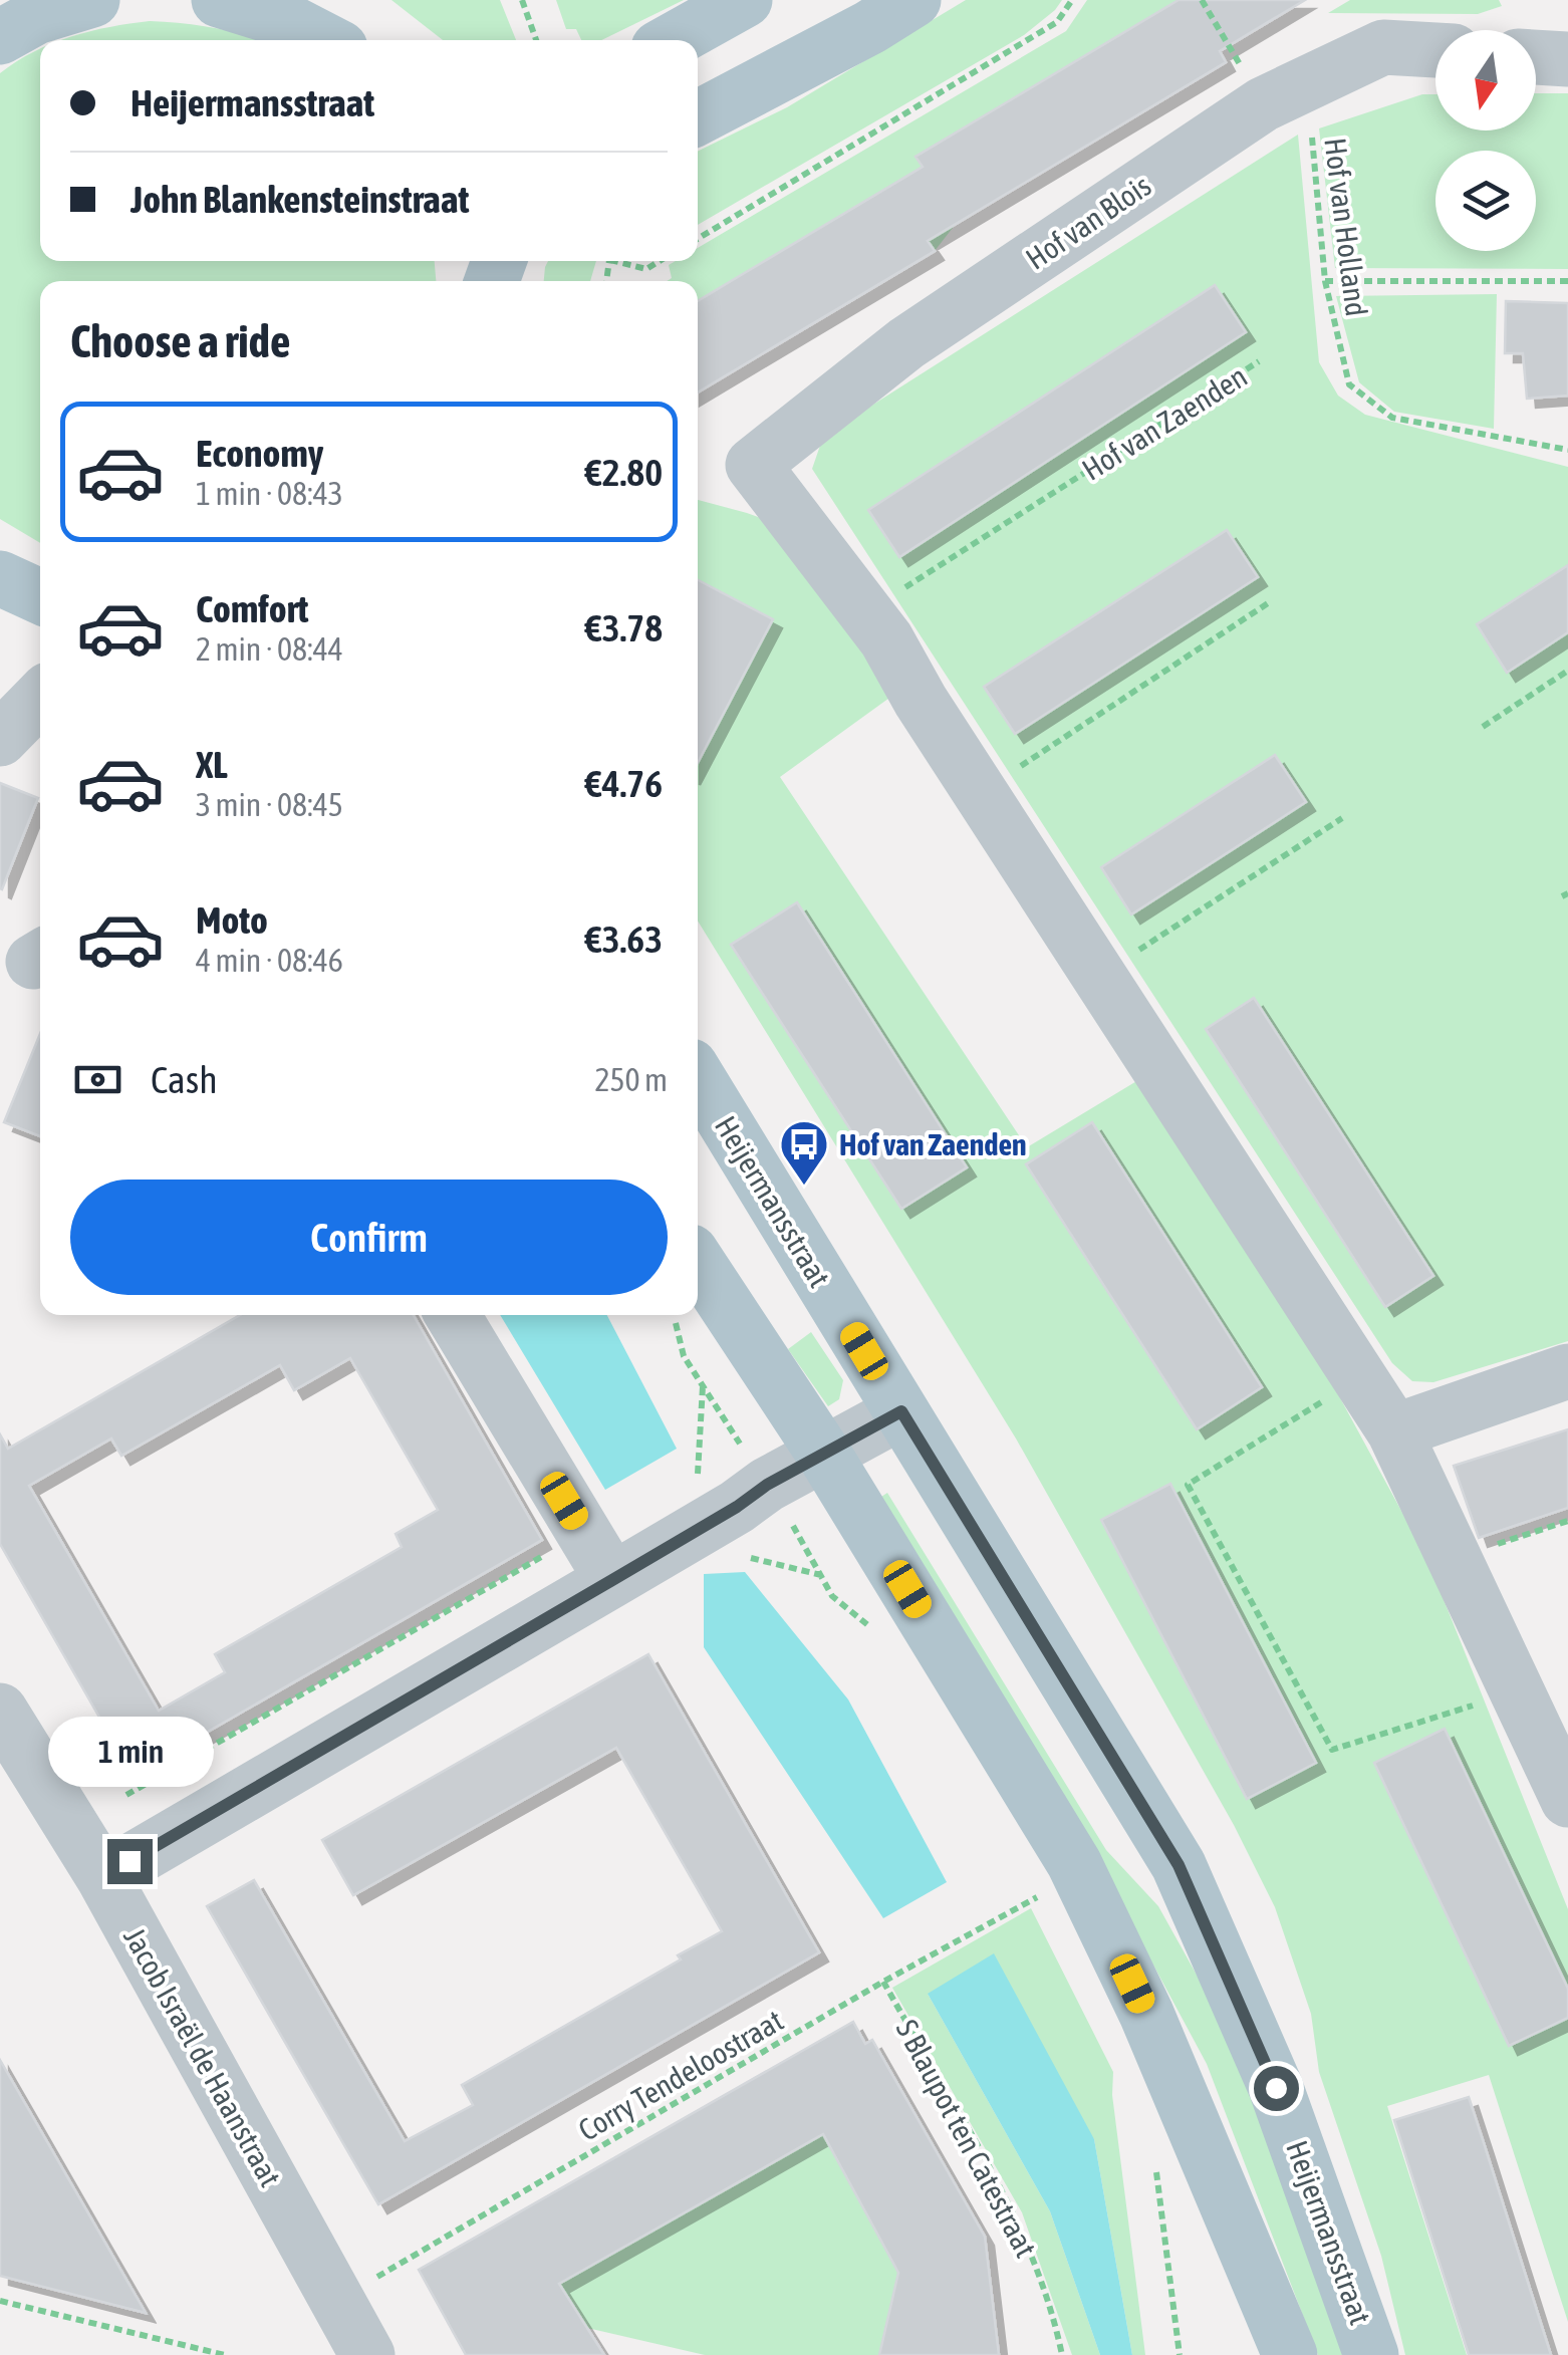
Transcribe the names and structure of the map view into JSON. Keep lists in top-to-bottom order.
{
  "streets": {
    "main road": ["Heijermansstraat"],
    "street": ["Hof van Blois", "Jacob Israël de Haanstraat"],
    "path": [
      "Hof van Holland",
      "Hof van Zaenden",
      "Corry Tendeloostraat",
      "S Blaupot ten Catestraat"
    ]
  },
  "crossings": [
    ["Hof van Blois", "Hof van Holland"],
    ["Hof van Blois", "Hof van Zaenden"],
    ["Jacob Israël de Haanstraat", "Corry Tendeloostraat"],
    ["Corry Tendeloostraat", "S Blaupot ten Catestraat"]
  ],
  "places": {
    "bus stop": ["Hof van Zaenden"]
  },
  "north": "bottom",
  "page": {
    "banner": ["Heijermansstraat", "John Blankensteinstraat"],
    "heading": "Choose a ride",
    "list": [
      {
        "name": "Economy",
        "note": "1 min · 08:43",
        "value": "€2.80"
      },
      {
        "name": "Comfort",
        "note": "2 min · 08:44",
        "value": "€3.78"
      },
      {
        "name": "XL",
        "note": "3 min · 08:45",
        "value": "€4.76"
      },
      {
        "name": "Moto",
        "note": "4 min · 08:46",
        "value": "€3.63"
      }
    ],
    "pay": ["Cash", "250 m"],
    "buttons": "Confirm",
    "bubble": "1 min"
  }
}
